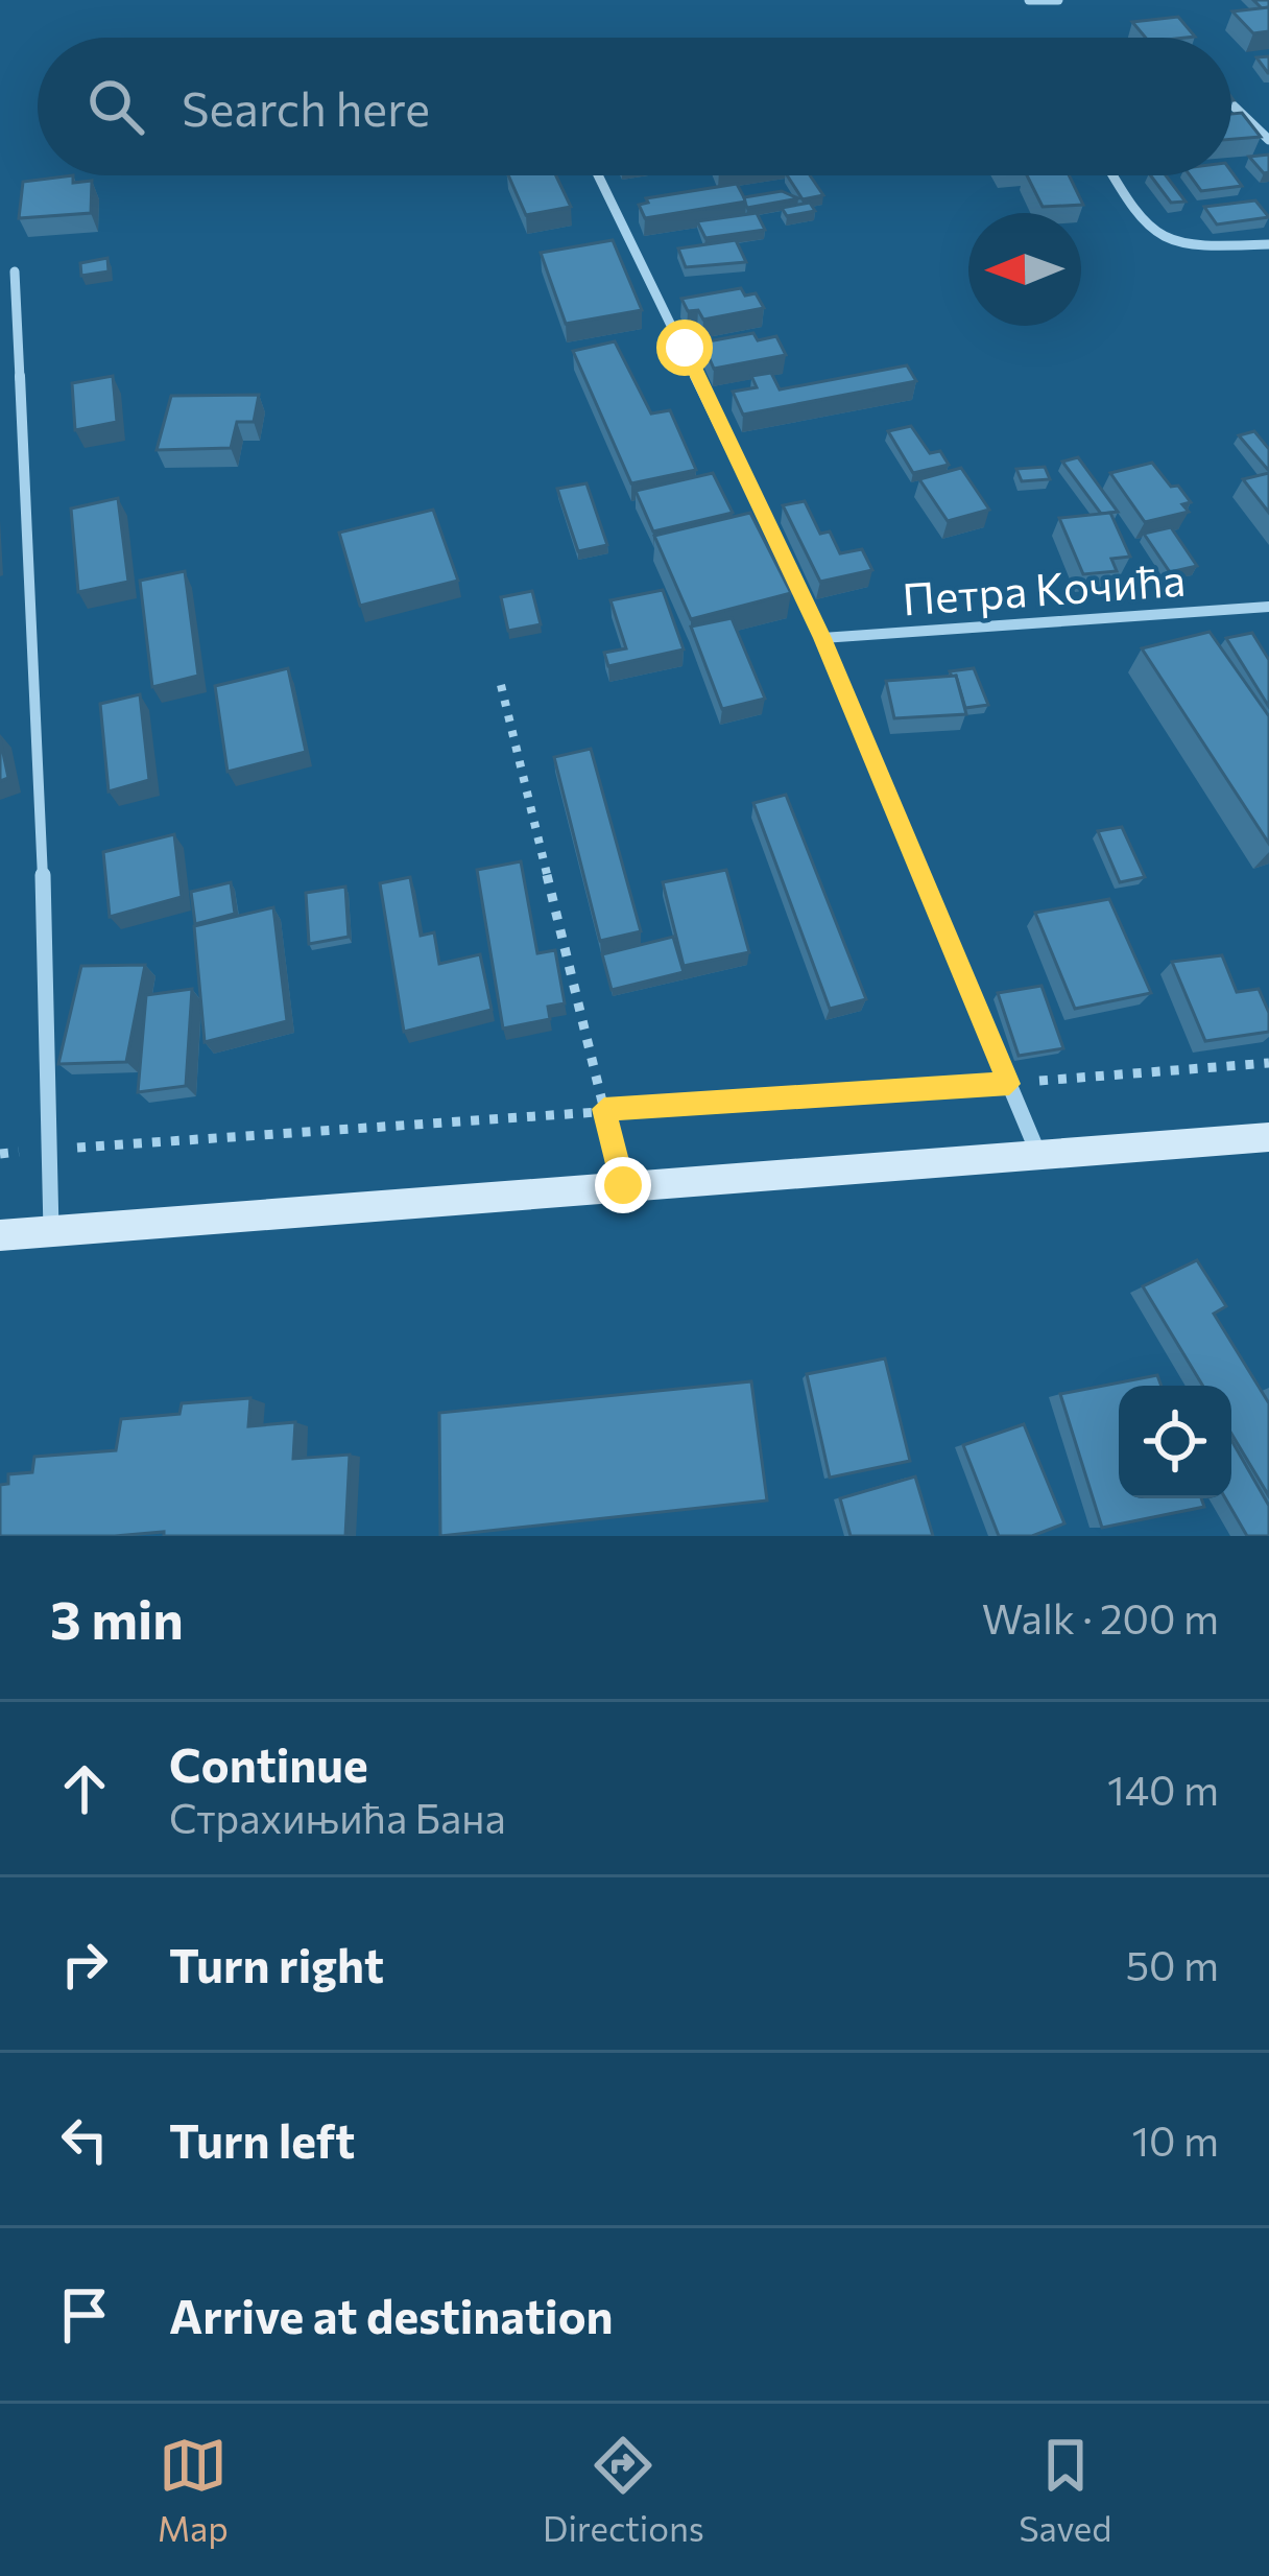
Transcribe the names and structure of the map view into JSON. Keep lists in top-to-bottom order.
{
  "streets": {
    "street": ["Петра Кочића"]
  },
  "north": "left",
  "page": {
    "search": "Search here",
    "heading": ["3 min", "Walk · 200 m"],
    "list": [
      ["Continue", "Страхињића Бана", "140 m"],
      ["Turn right", "50 m"],
      ["Turn left", "10 m"],
      "Arrive at destination"
    ],
    "nav": ["Map", "Directions", "Saved"]
  }
}
